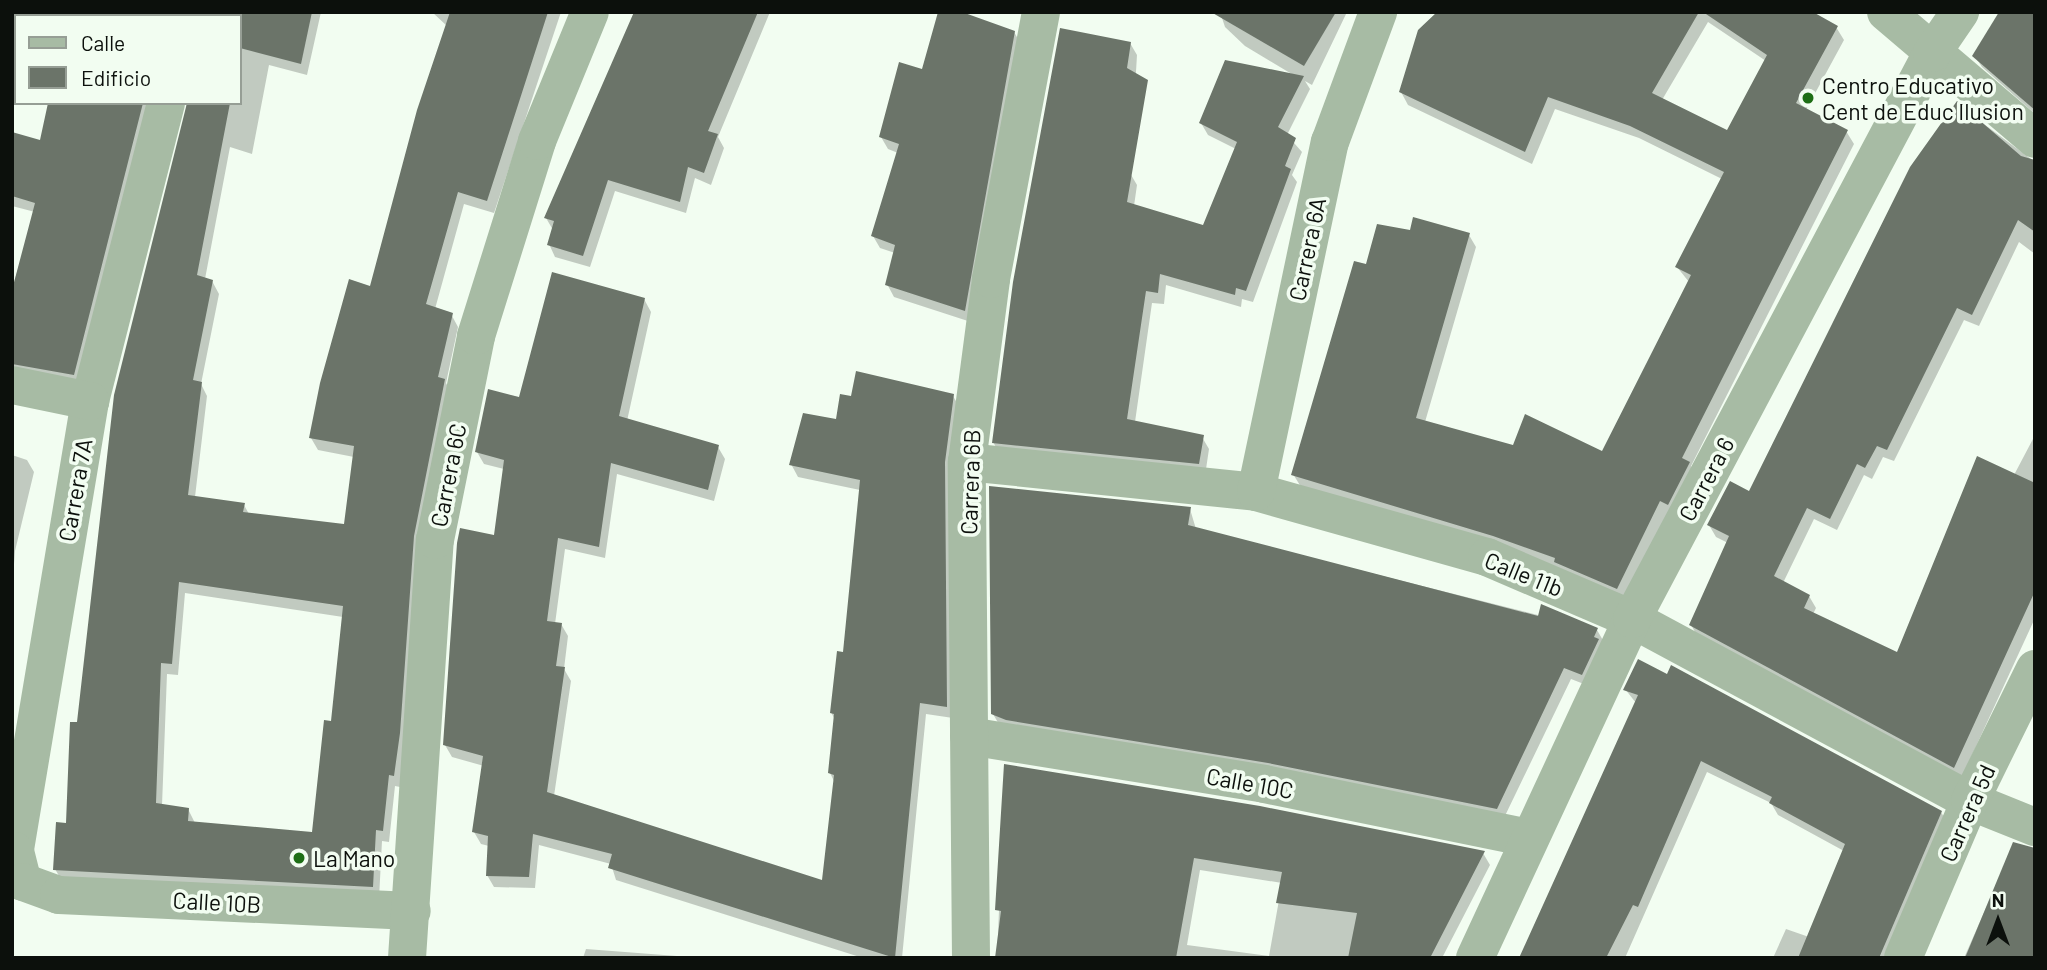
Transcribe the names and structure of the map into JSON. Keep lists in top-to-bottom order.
{
  "streets": {
    "street": [
      "Carrera 6A",
      "Carrera 6C",
      "Carrera 6",
      "Carrera 6B",
      "Carrera 7A",
      "Calle 11b",
      "Calle 10C",
      "Carrera 5d",
      "Calle 10B"
    ]
  },
  "crossings": [
    ["Carrera 6A", "Calle 11b"],
    ["Carrera 6C", "Calle 10B"],
    ["Carrera 6", "Calle 11b"],
    ["Carrera 6", "Calle 10C"],
    ["Carrera 6B", "Calle 11b"],
    ["Carrera 6B", "Calle 10C"],
    ["Carrera 7A", "Calle 10B"],
    ["Calle 11b", "Carrera 5d"]
  ],
  "places": ["Centro Educativo Cent de Educ Ilusion", "La Mano"],
  "legend": ["Calle", "Edificio"],
  "north": "top"
}
